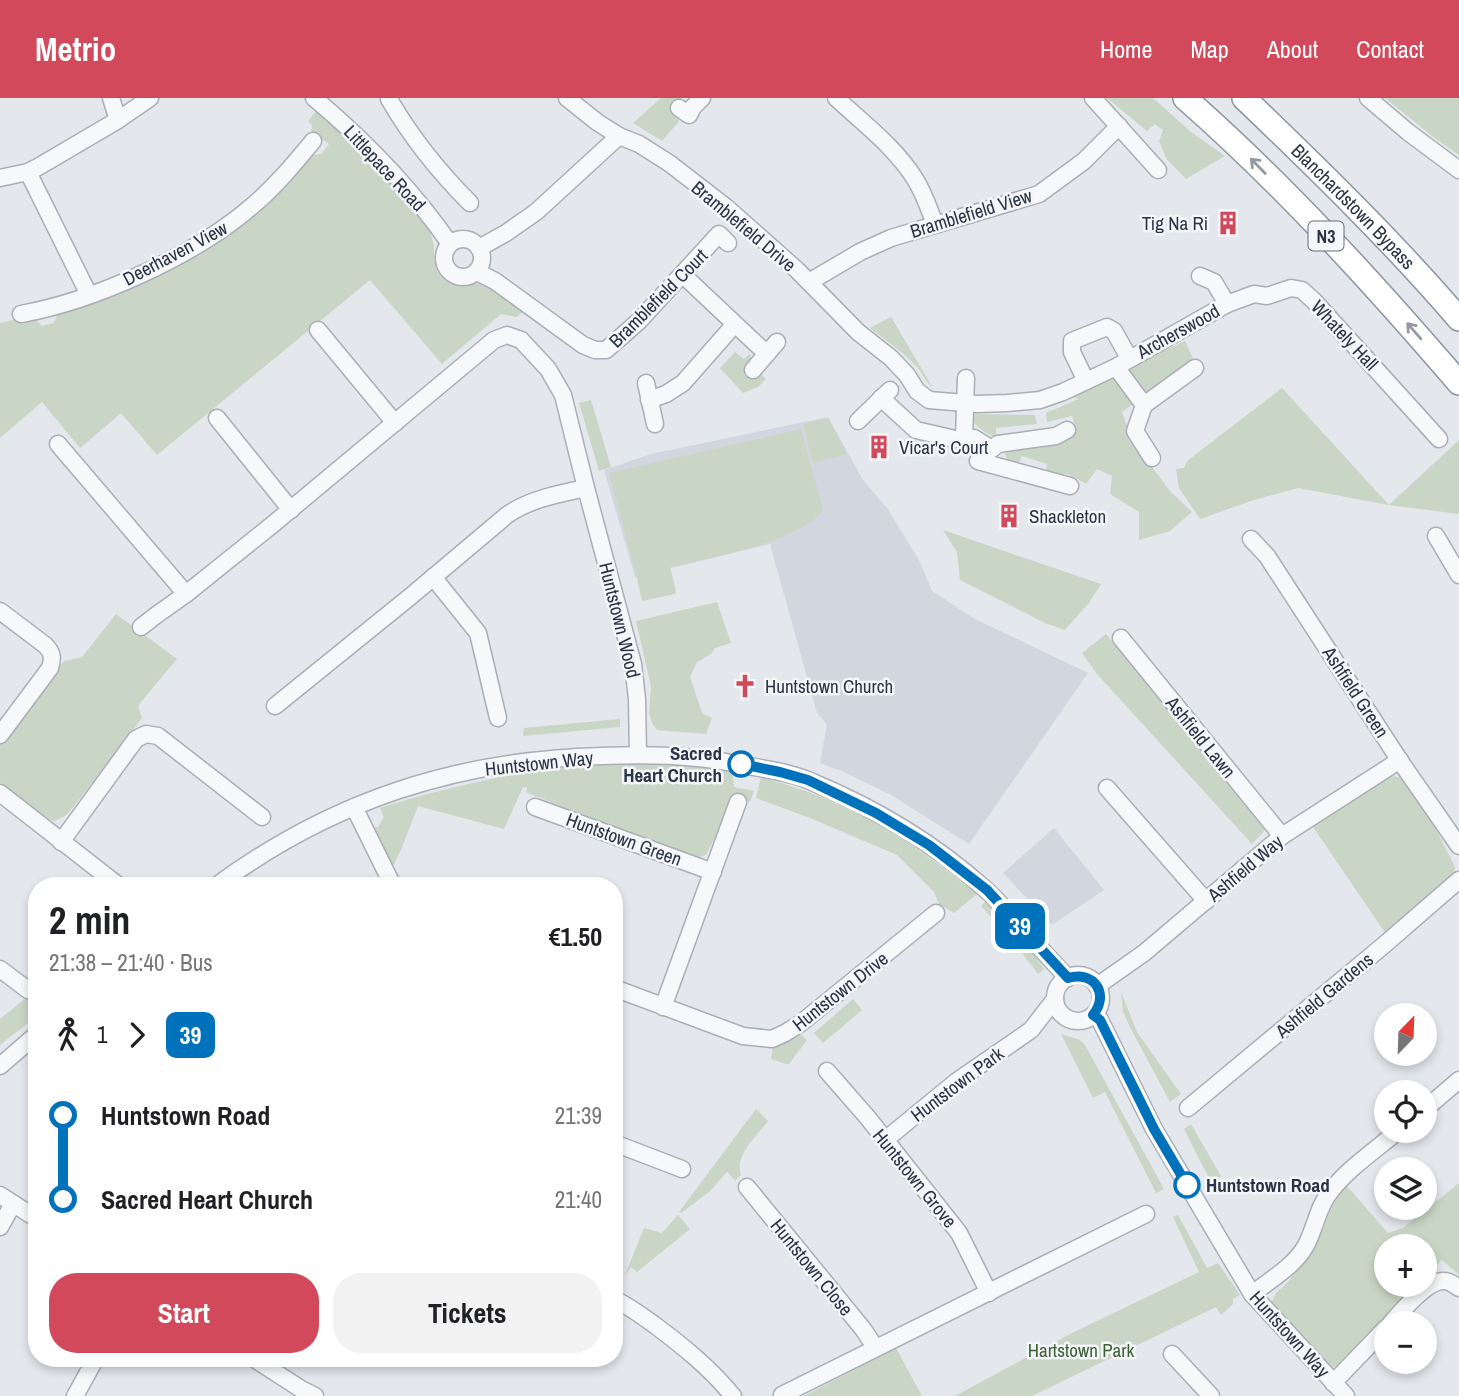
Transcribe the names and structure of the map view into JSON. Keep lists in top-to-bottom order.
{
  "streets": {
    "highway": ["Blanchardstown Bypass", "N3"],
    "street": [
      "Littlepace Road",
      "Bramblefield View",
      "Bramblefield Drive",
      "Deerhaven View",
      "Bramblefield Court",
      "Archerswood",
      "Whately Hall",
      "Huntstown Wood",
      "Ashfield Green",
      "Ashfield Lawn",
      "Huntstown Way",
      "Huntstown Green",
      "Ashfield Way",
      "Huntstown Drive",
      "Ashfield Gardens",
      "Huntstown Park",
      "Huntstown Grove",
      "Huntstown Close"
    ]
  },
  "crossings": [
    ["Littlepace Road", "Bramblefield Court"],
    ["Bramblefield View", "Bramblefield Drive"],
    ["Bramblefield Drive", "Archerswood"],
    ["Archerswood", "Whately Hall"],
    ["Huntstown Wood", "Huntstown Way"],
    ["Ashfield Green", "Ashfield Way"],
    ["Ashfield Lawn", "Ashfield Way"],
    ["Huntstown Way", "Ashfield Way"],
    ["Huntstown Way", "Huntstown Park"],
    ["Ashfield Way", "Huntstown Park"],
    ["Huntstown Park", "Huntstown Grove"]
  ],
  "parks": ["Hartstown Park"],
  "places": {
    "building": ["Tig Na Ri", "Vicar's Court", "Shackleton"],
    "church": ["Huntstown Church"],
    "other": ["Sacred Heart Church", "Huntstown Road"]
  },
  "lines": ["bus line 39"],
  "north": "top right",
  "page": {
    "header": "Metrio",
    "nav": [
      "Home",
      "Map",
      "About",
      "Contact"
    ],
    "on_map": "39",
    "heading": ["2 min", "21:38 – 21:40 · Bus", "€1.50"],
    "legs": ["1", "39"],
    "map_buttons": ["+", "−"],
    "list": [
      {
        "name": "Huntstown Road",
        "value": "21:39"
      },
      {
        "name": "Sacred Heart Church",
        "value": "21:40"
      }
    ],
    "buttons": ["Start", "Tickets"]
  }
}
